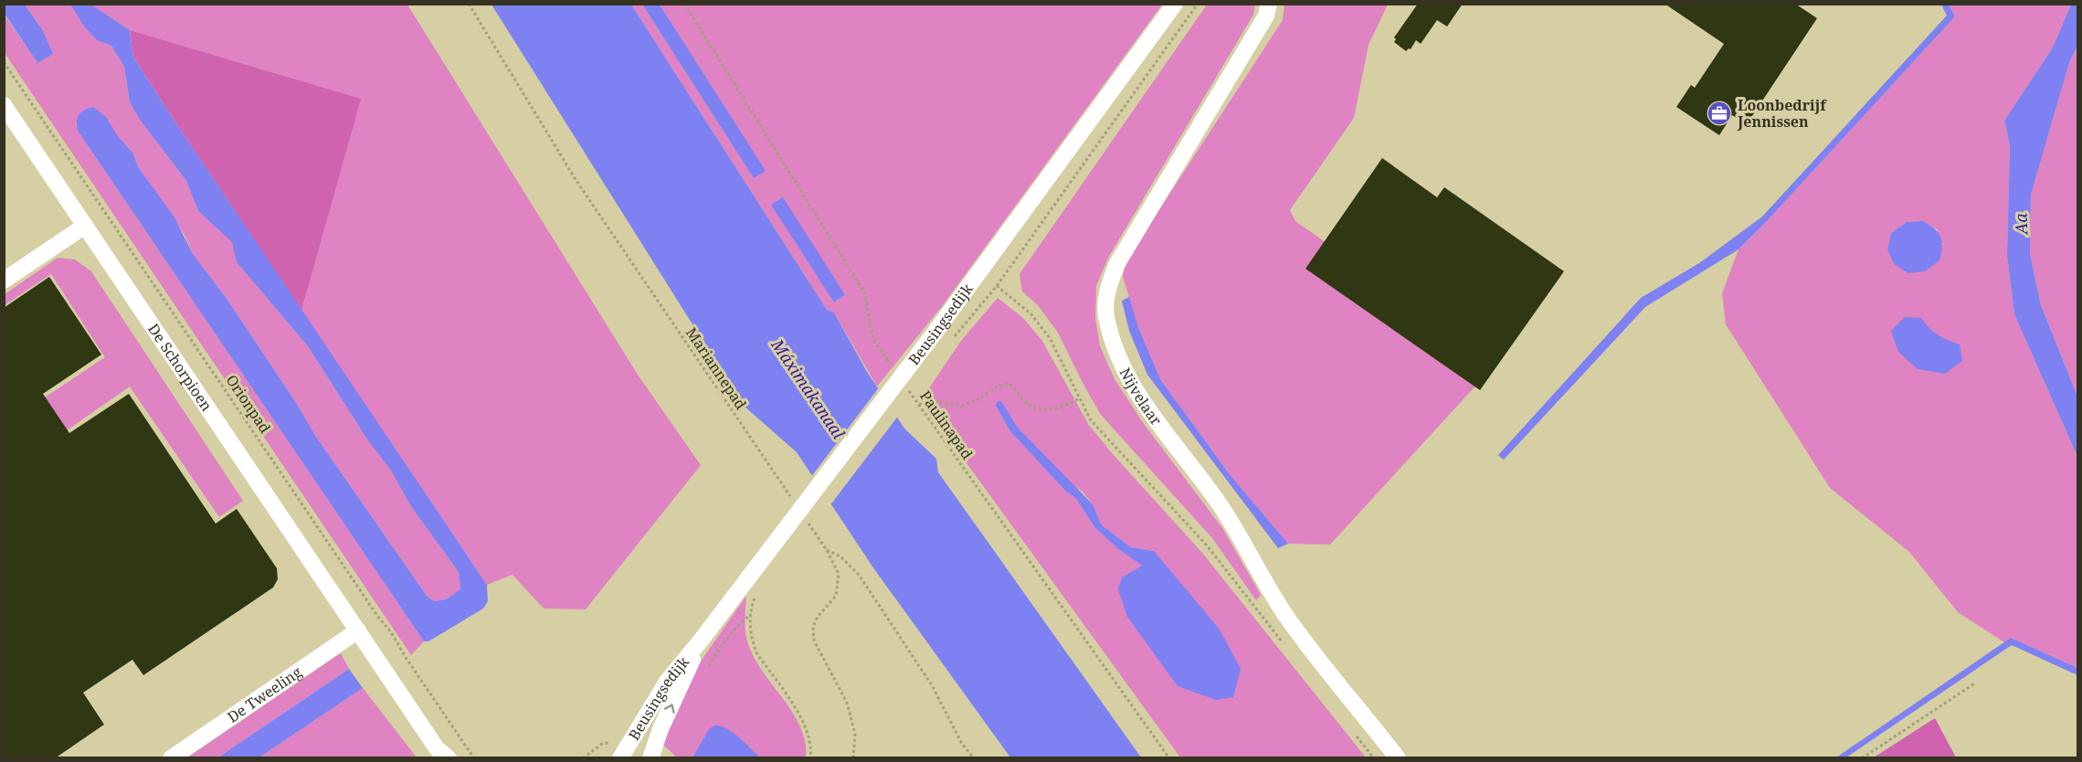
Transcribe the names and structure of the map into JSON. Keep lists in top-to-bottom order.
{
  "streets": {
    "street": [
      "Beusingsedijk",
      "De Schorpioen",
      "Nijvelaar",
      "De Tweeling"
    ],
    "path": ["Mariannepad", "Orionpad", "Paulinapad"]
  },
  "crossings": [
    ["De Schorpioen", "De Tweeling"]
  ],
  "water": ["Aa", "Máximakanaal"],
  "places": {
    "office": ["Loonbedrijf Jennissen"]
  }
}
